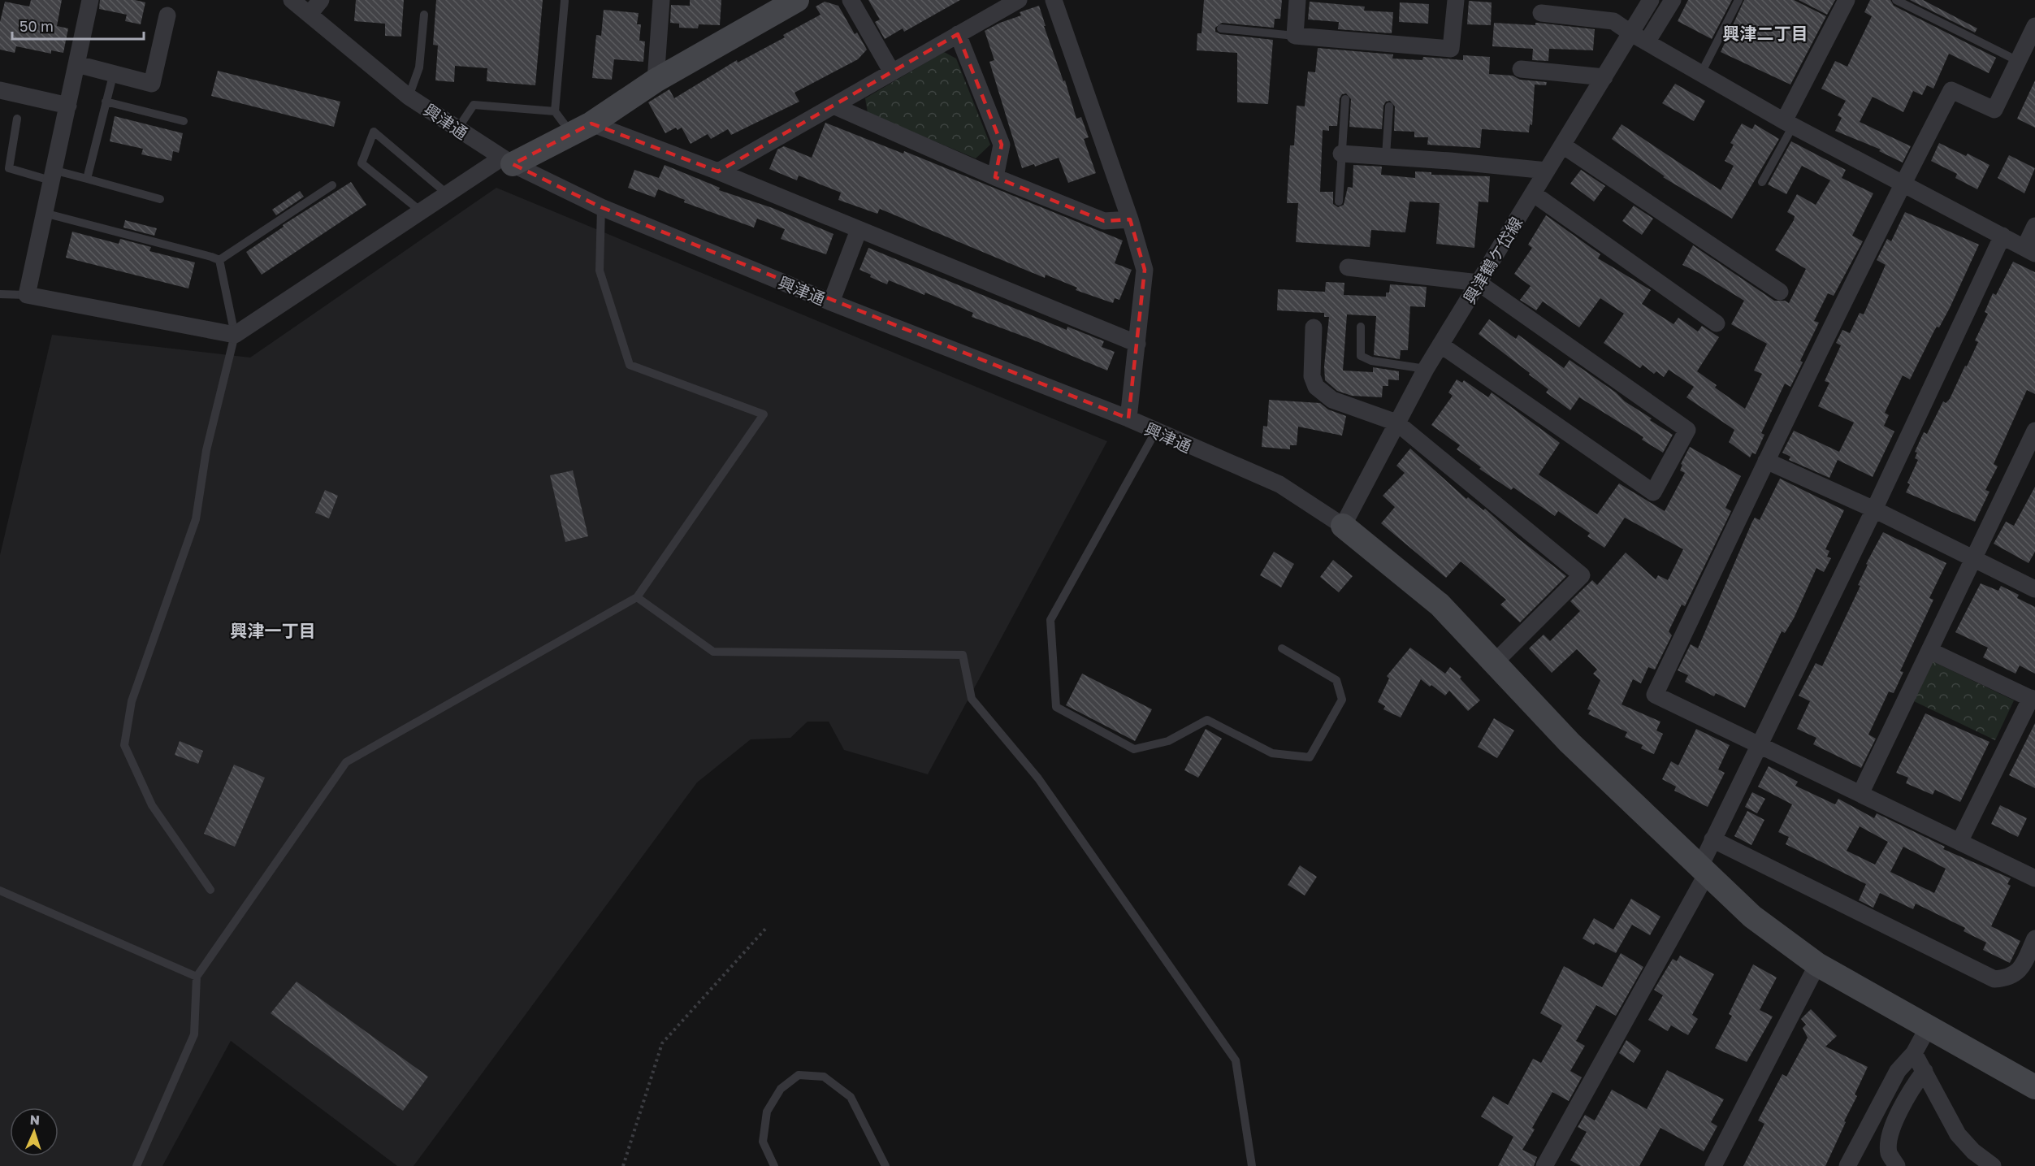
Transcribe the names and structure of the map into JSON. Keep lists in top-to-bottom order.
{
  "streets": {
    "street": ["興津通", "興津鶴ケ岱線"]
  },
  "crossings": [
    ["興津通", "興津鶴ケ岱線"]
  ],
  "districts": ["興津二丁目", "興津一丁目"],
  "scale_bar": "50 m",
  "north": "top"
}
